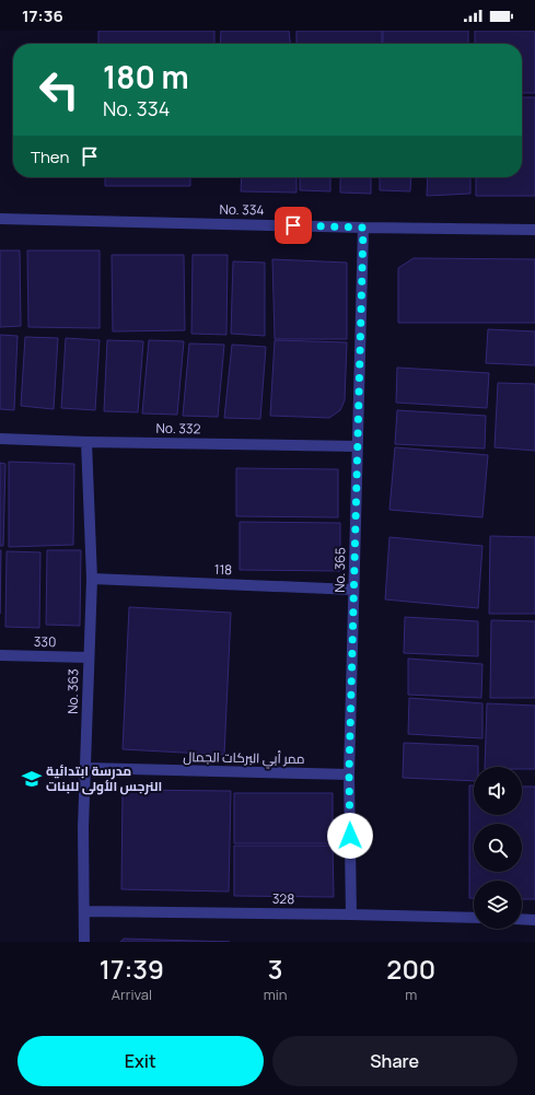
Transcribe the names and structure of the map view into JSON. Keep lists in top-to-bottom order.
{
  "streets": {
    "street": [
      "No. 334",
      "No. 332",
      "118",
      "No. 365",
      "330",
      "No. 363",
      "ممر أبي البركات الجمال",
      "328"
    ]
  },
  "crossings": [
    ["No. 334", "No. 365"],
    ["No. 332", "No. 365"],
    ["No. 332", "No. 363"],
    ["118", "No. 365"],
    ["118", "No. 363"],
    ["No. 365", "ممر أبي البركات الجمال"],
    ["No. 365", "328"],
    ["330", "No. 363"],
    ["No. 363", "ممر أبي البركات الجمال"],
    ["No. 363", "328"]
  ],
  "places": {
    "school or university": ["مدرسة ابتدائية النرجس الأولى للبنات"]
  },
  "page": {
    "status": "17:36",
    "turn": ["180 m", "No. 334"],
    "then": "Then",
    "eta": [
      "17:39",
      "Arrival",
      "3",
      "min",
      "200",
      "m"
    ],
    "buttons": ["Exit", "Share"]
  }
}
